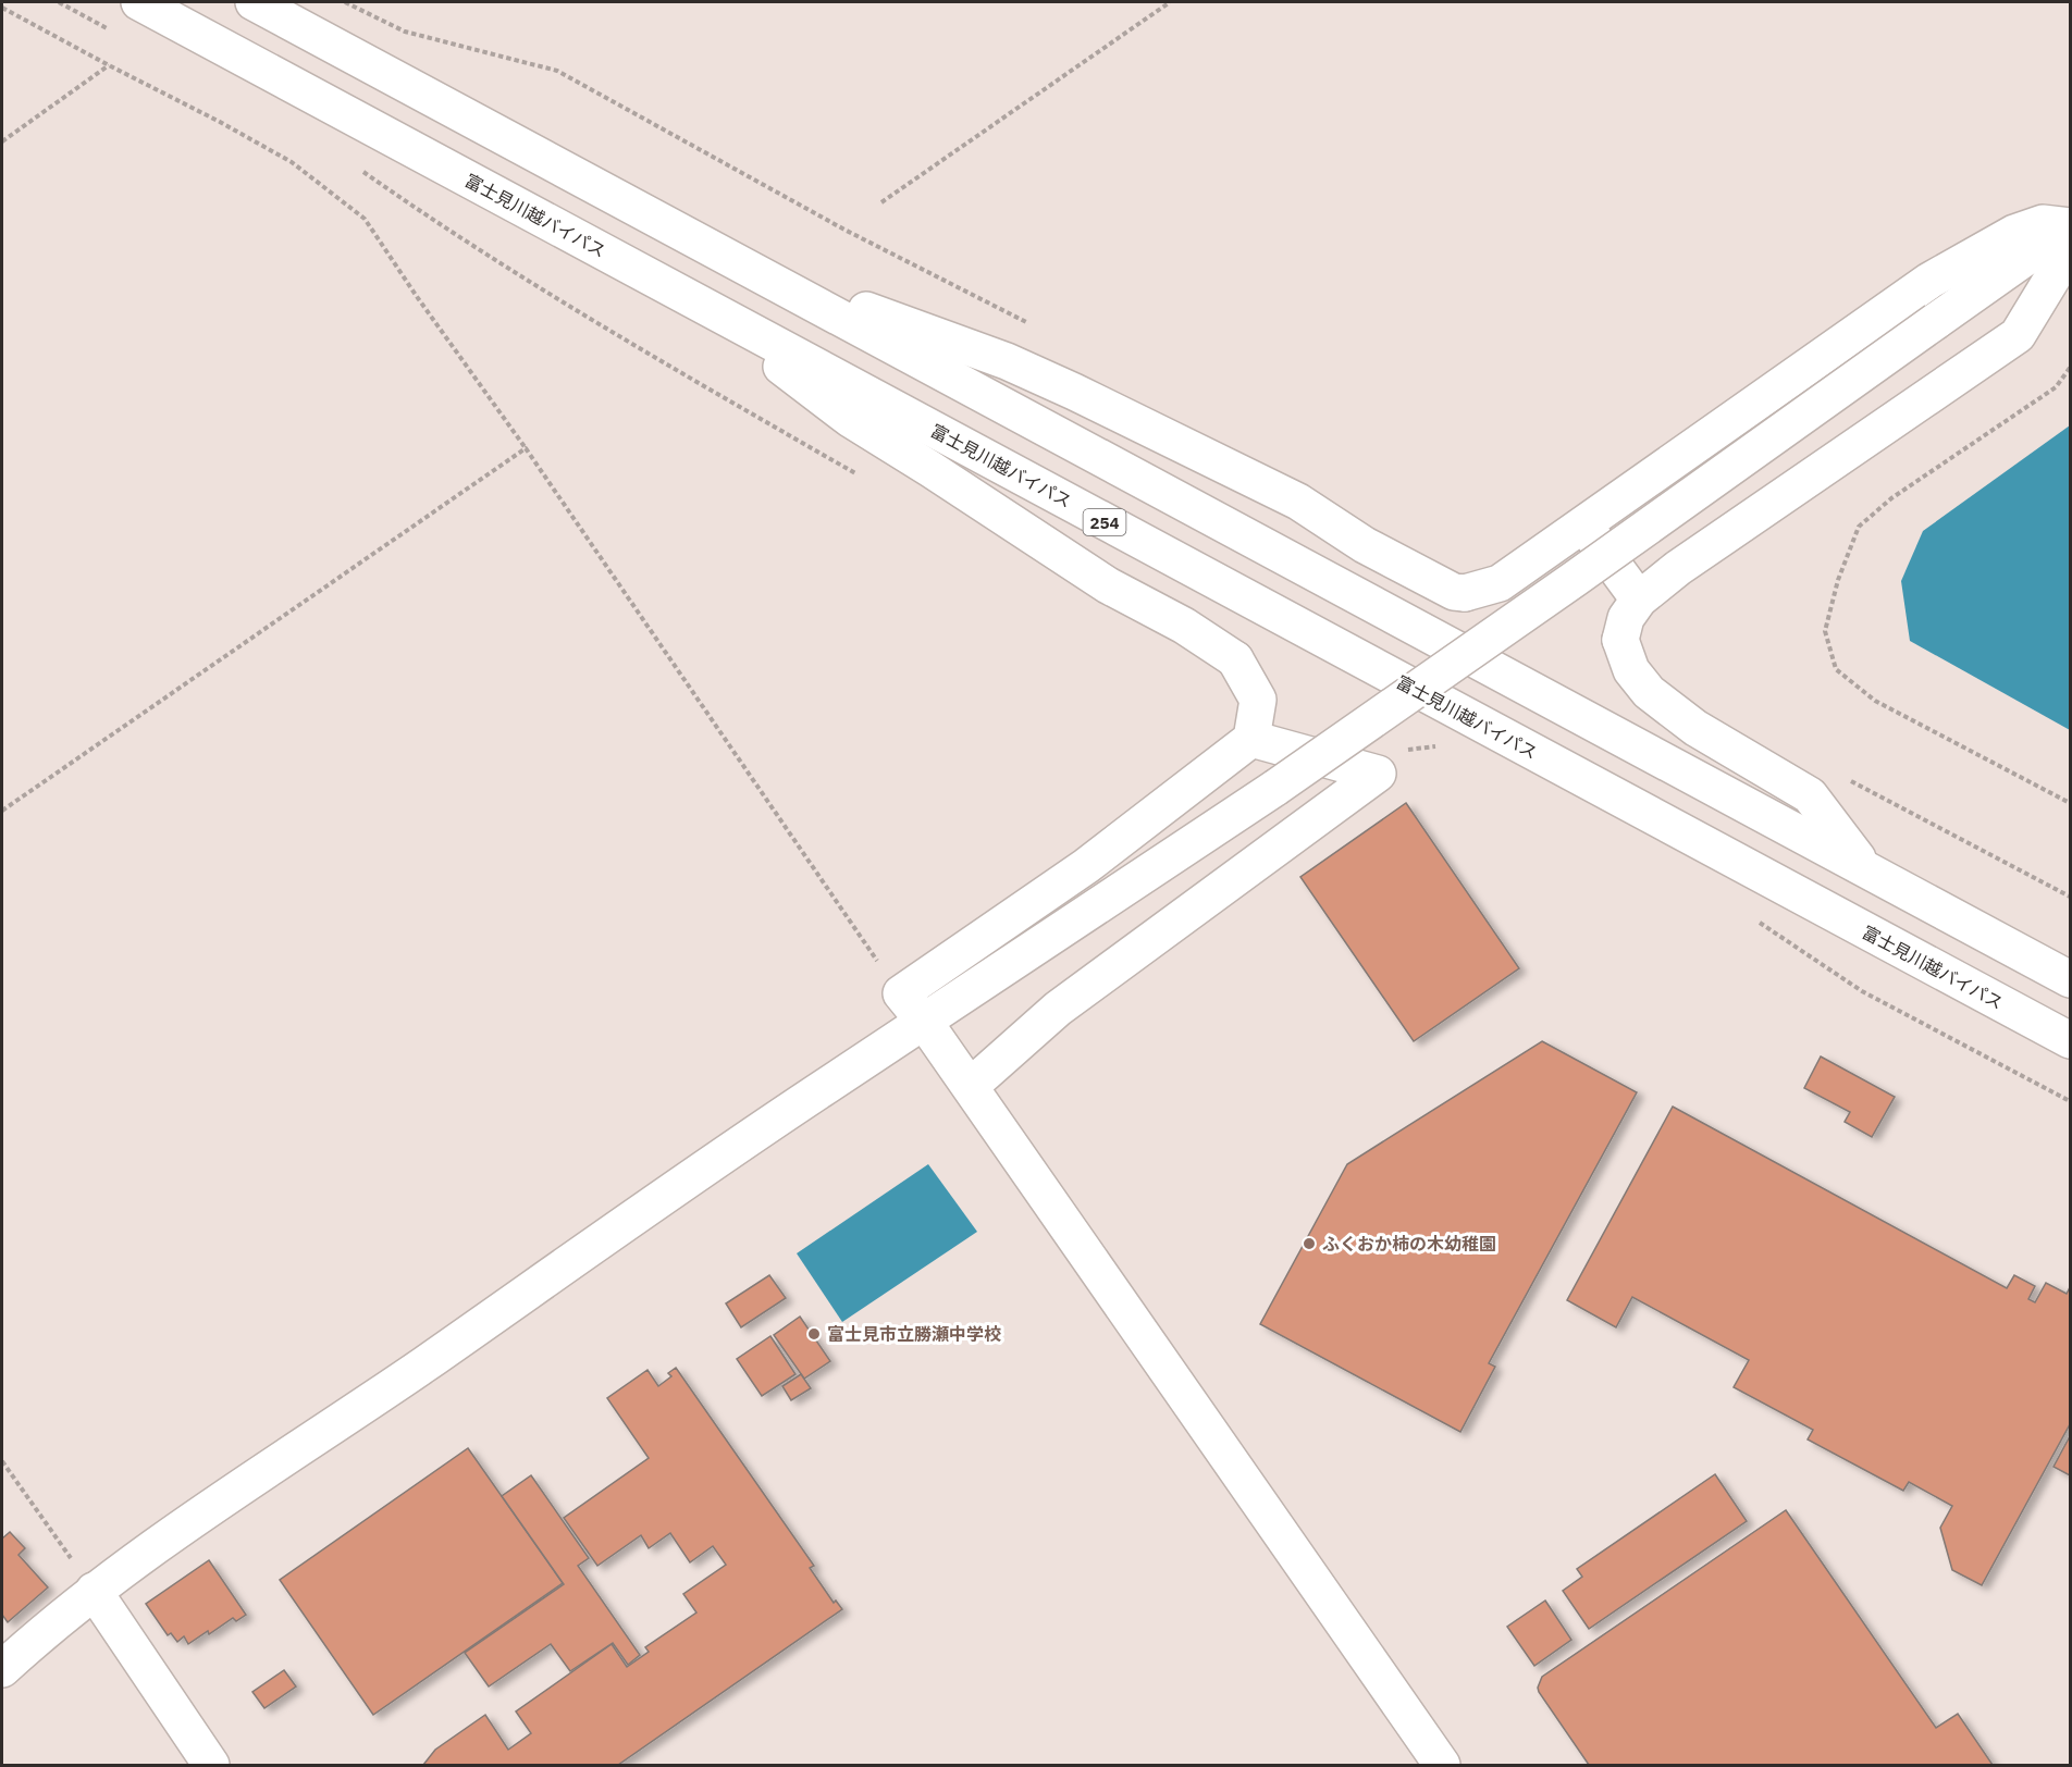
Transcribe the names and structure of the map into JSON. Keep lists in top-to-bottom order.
{
  "streets": {
    "main road": ["富士見川越バイパス", "254"]
  },
  "crossings": [
    ["富士見川越バイパス", "254"]
  ],
  "places": ["ふくおか柿の木幼稚園", "富士見市立勝瀬中学校"]
}
